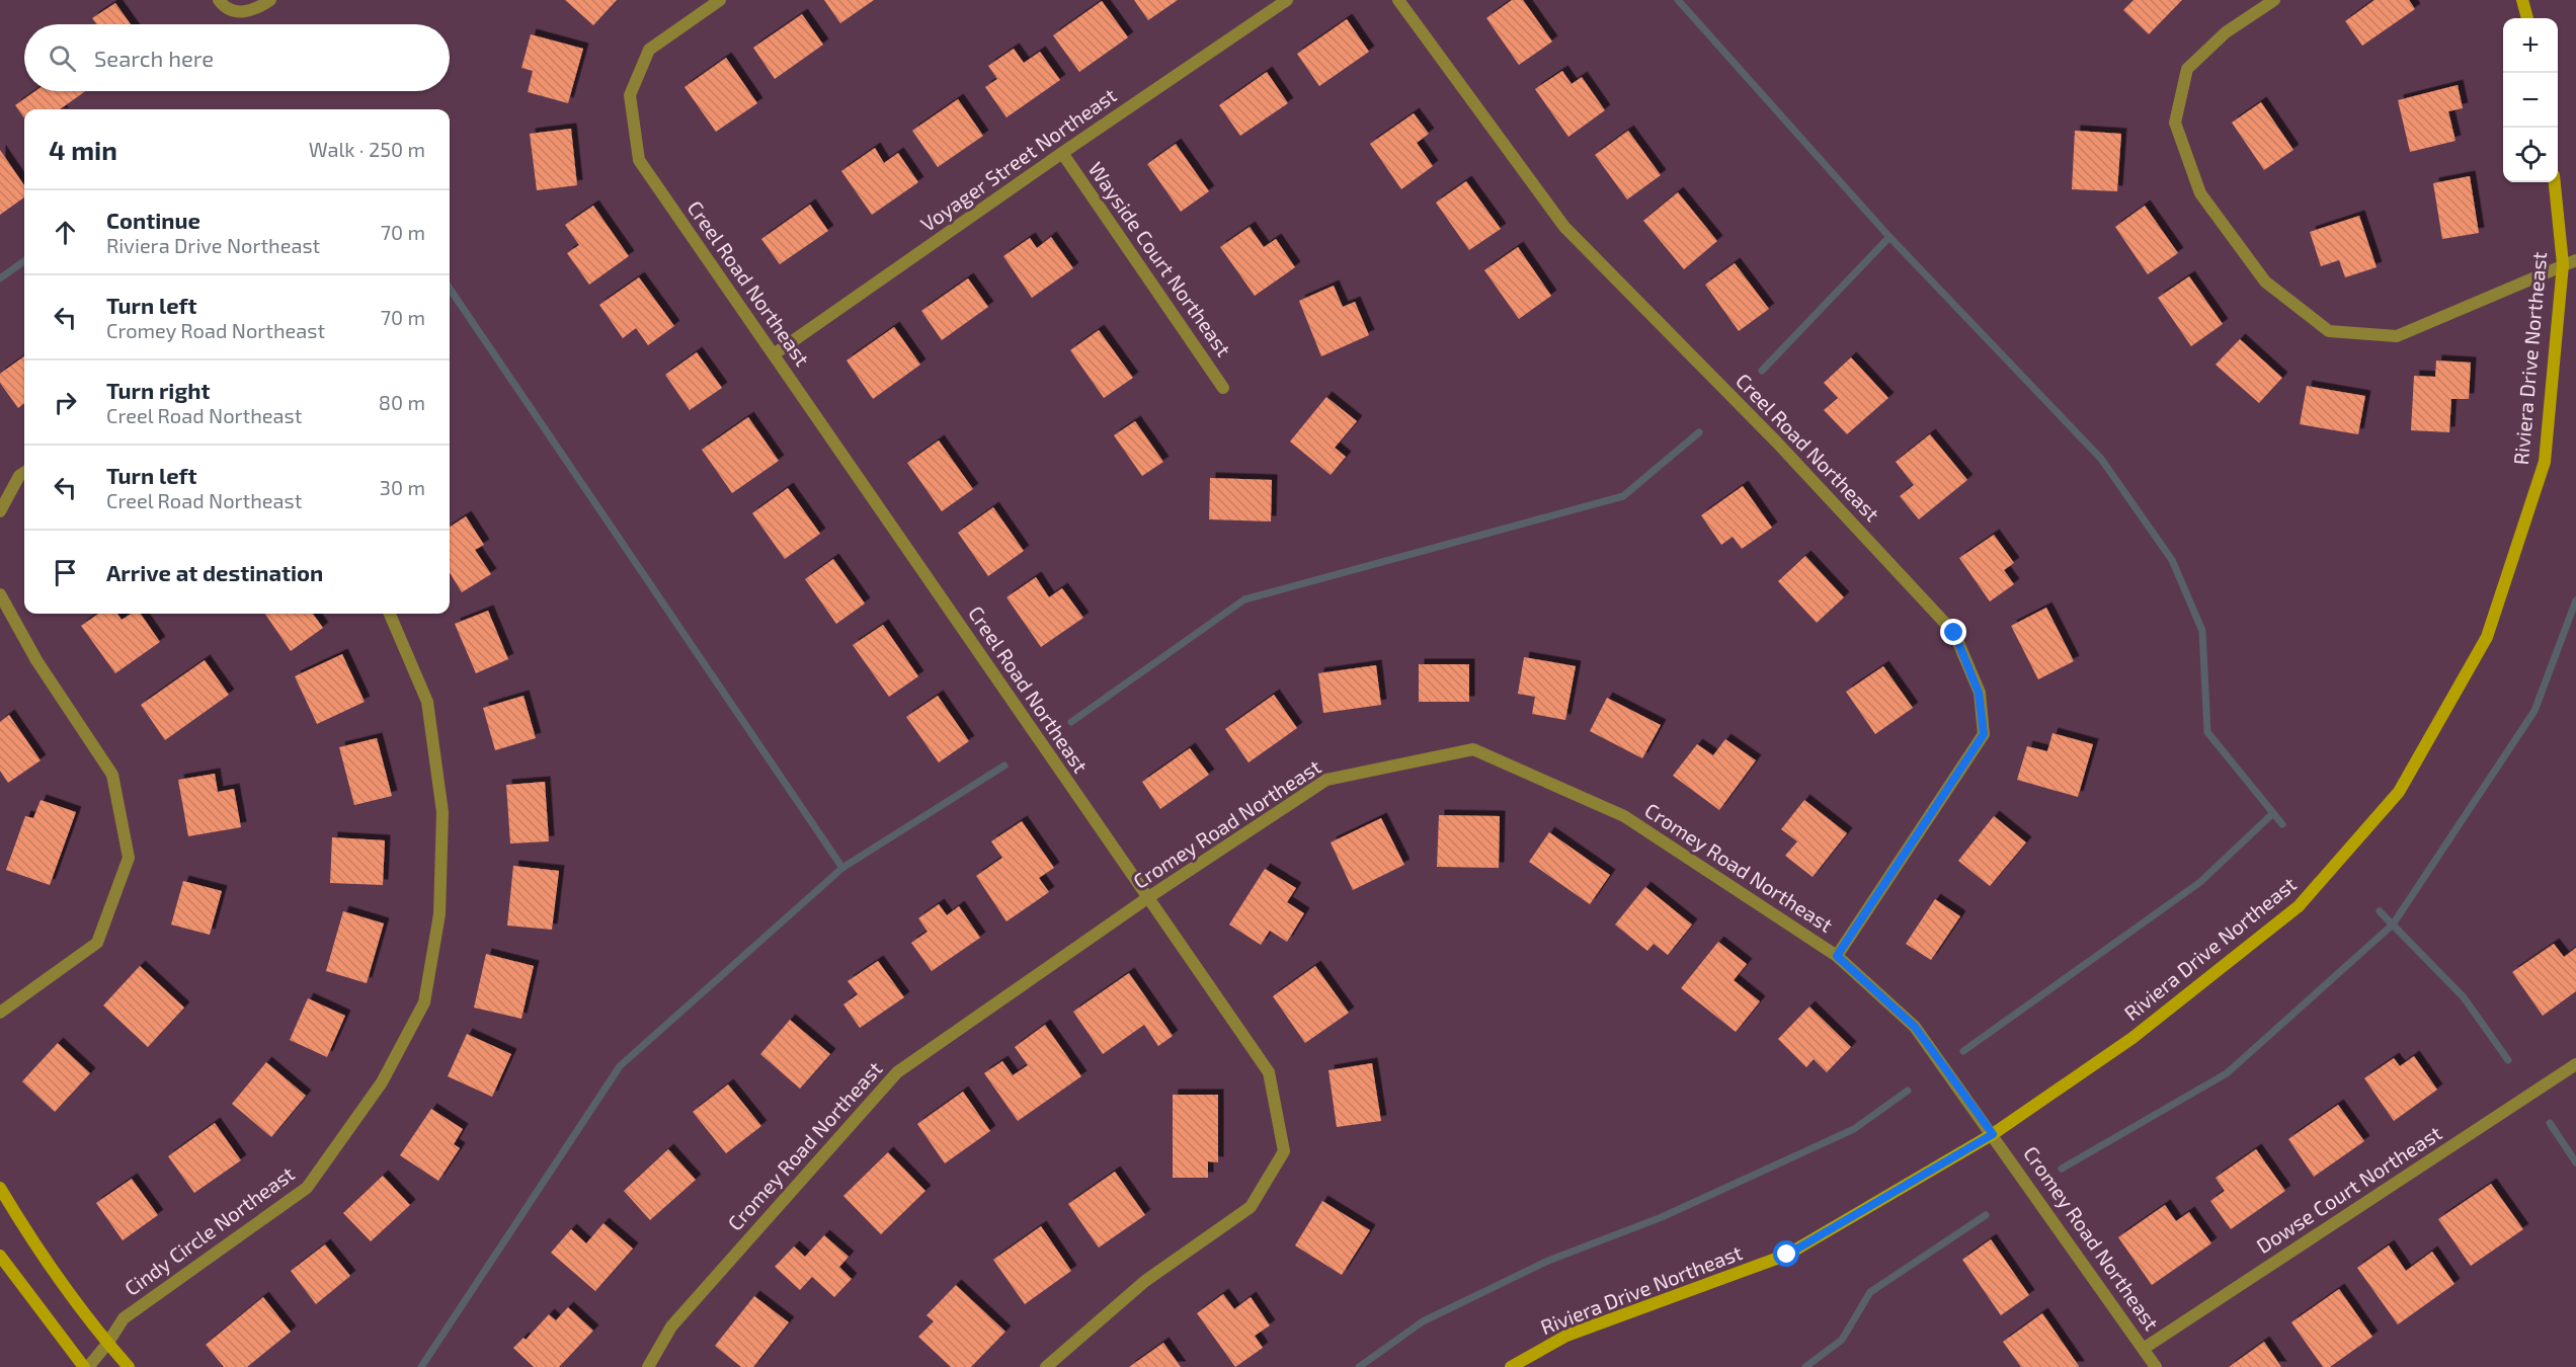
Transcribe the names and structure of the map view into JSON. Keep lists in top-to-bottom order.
{
  "streets": {
    "street": [
      "Voyager Street Northeast",
      "Wayside Court Northeast",
      "Creel Road Northeast",
      "Riviera Drive Northeast",
      "Cromey Road Northeast",
      "Dowse Court Northeast",
      "Cindy Circle Northeast"
    ]
  },
  "crossings": [
    ["Voyager Street Northeast", "Wayside Court Northeast"],
    ["Voyager Street Northeast", "Creel Road Northeast"],
    ["Creel Road Northeast", "Cromey Road Northeast"],
    ["Riviera Drive Northeast", "Cromey Road Northeast"],
    ["Cromey Road Northeast", "Dowse Court Northeast"]
  ],
  "page": {
    "map_buttons": ["+", "−"],
    "search": "Search here",
    "heading": ["4 min", "Walk · 250 m"],
    "list": [
      ["Continue", "Riviera Drive Northeast", "70 m"],
      ["Turn left", "Cromey Road Northeast", "70 m"],
      ["Turn right", "Creel Road Northeast", "80 m"],
      ["Turn left", "Creel Road Northeast", "30 m"],
      "Arrive at destination"
    ]
  }
}
